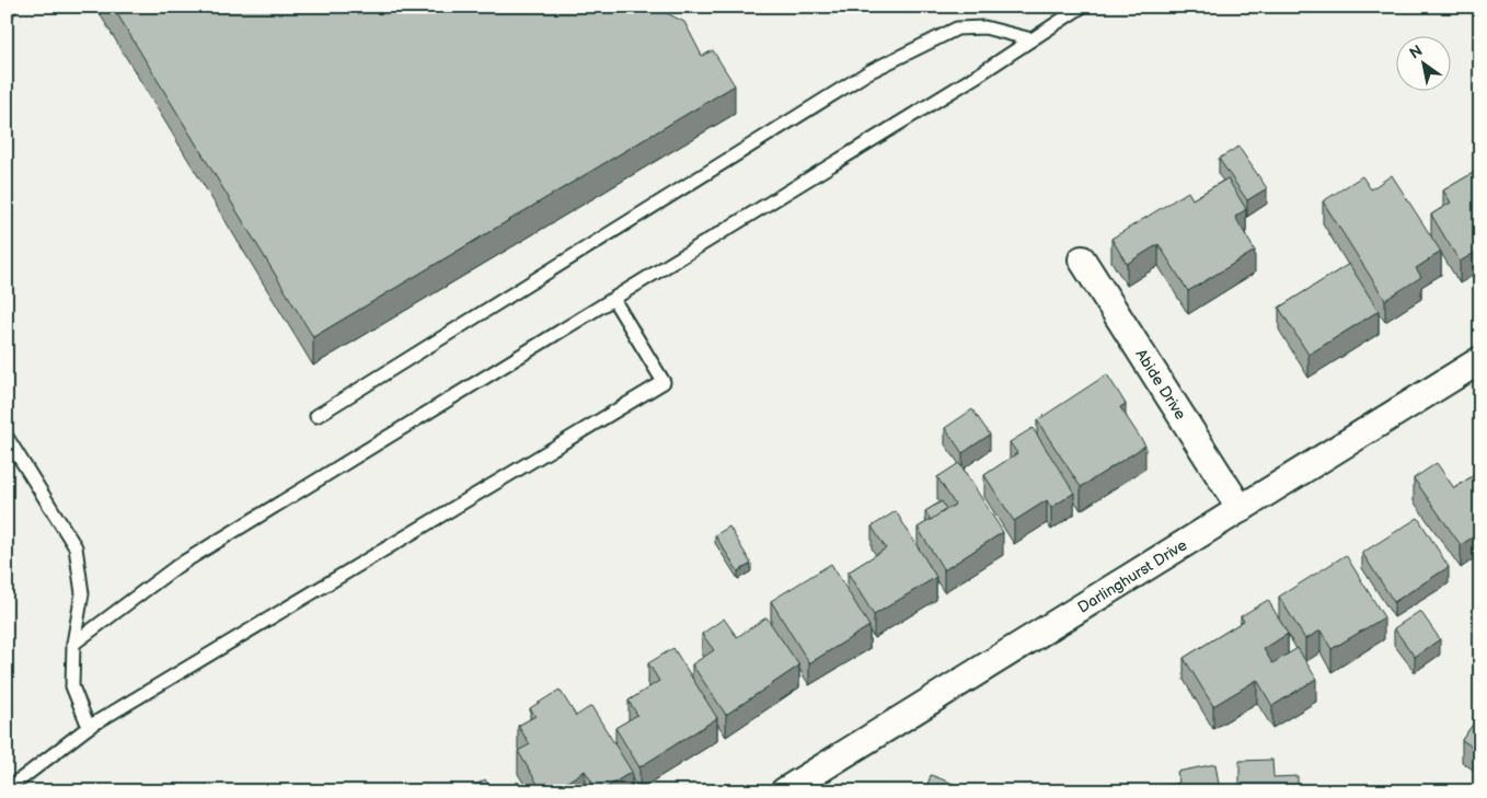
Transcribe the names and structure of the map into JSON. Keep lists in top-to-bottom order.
{
  "streets": {
    "street": ["Abide Drive", "Darlinghurst Drive"]
  },
  "crossings": [
    ["Abide Drive", "Darlinghurst Drive"]
  ],
  "north": "top left"
}
